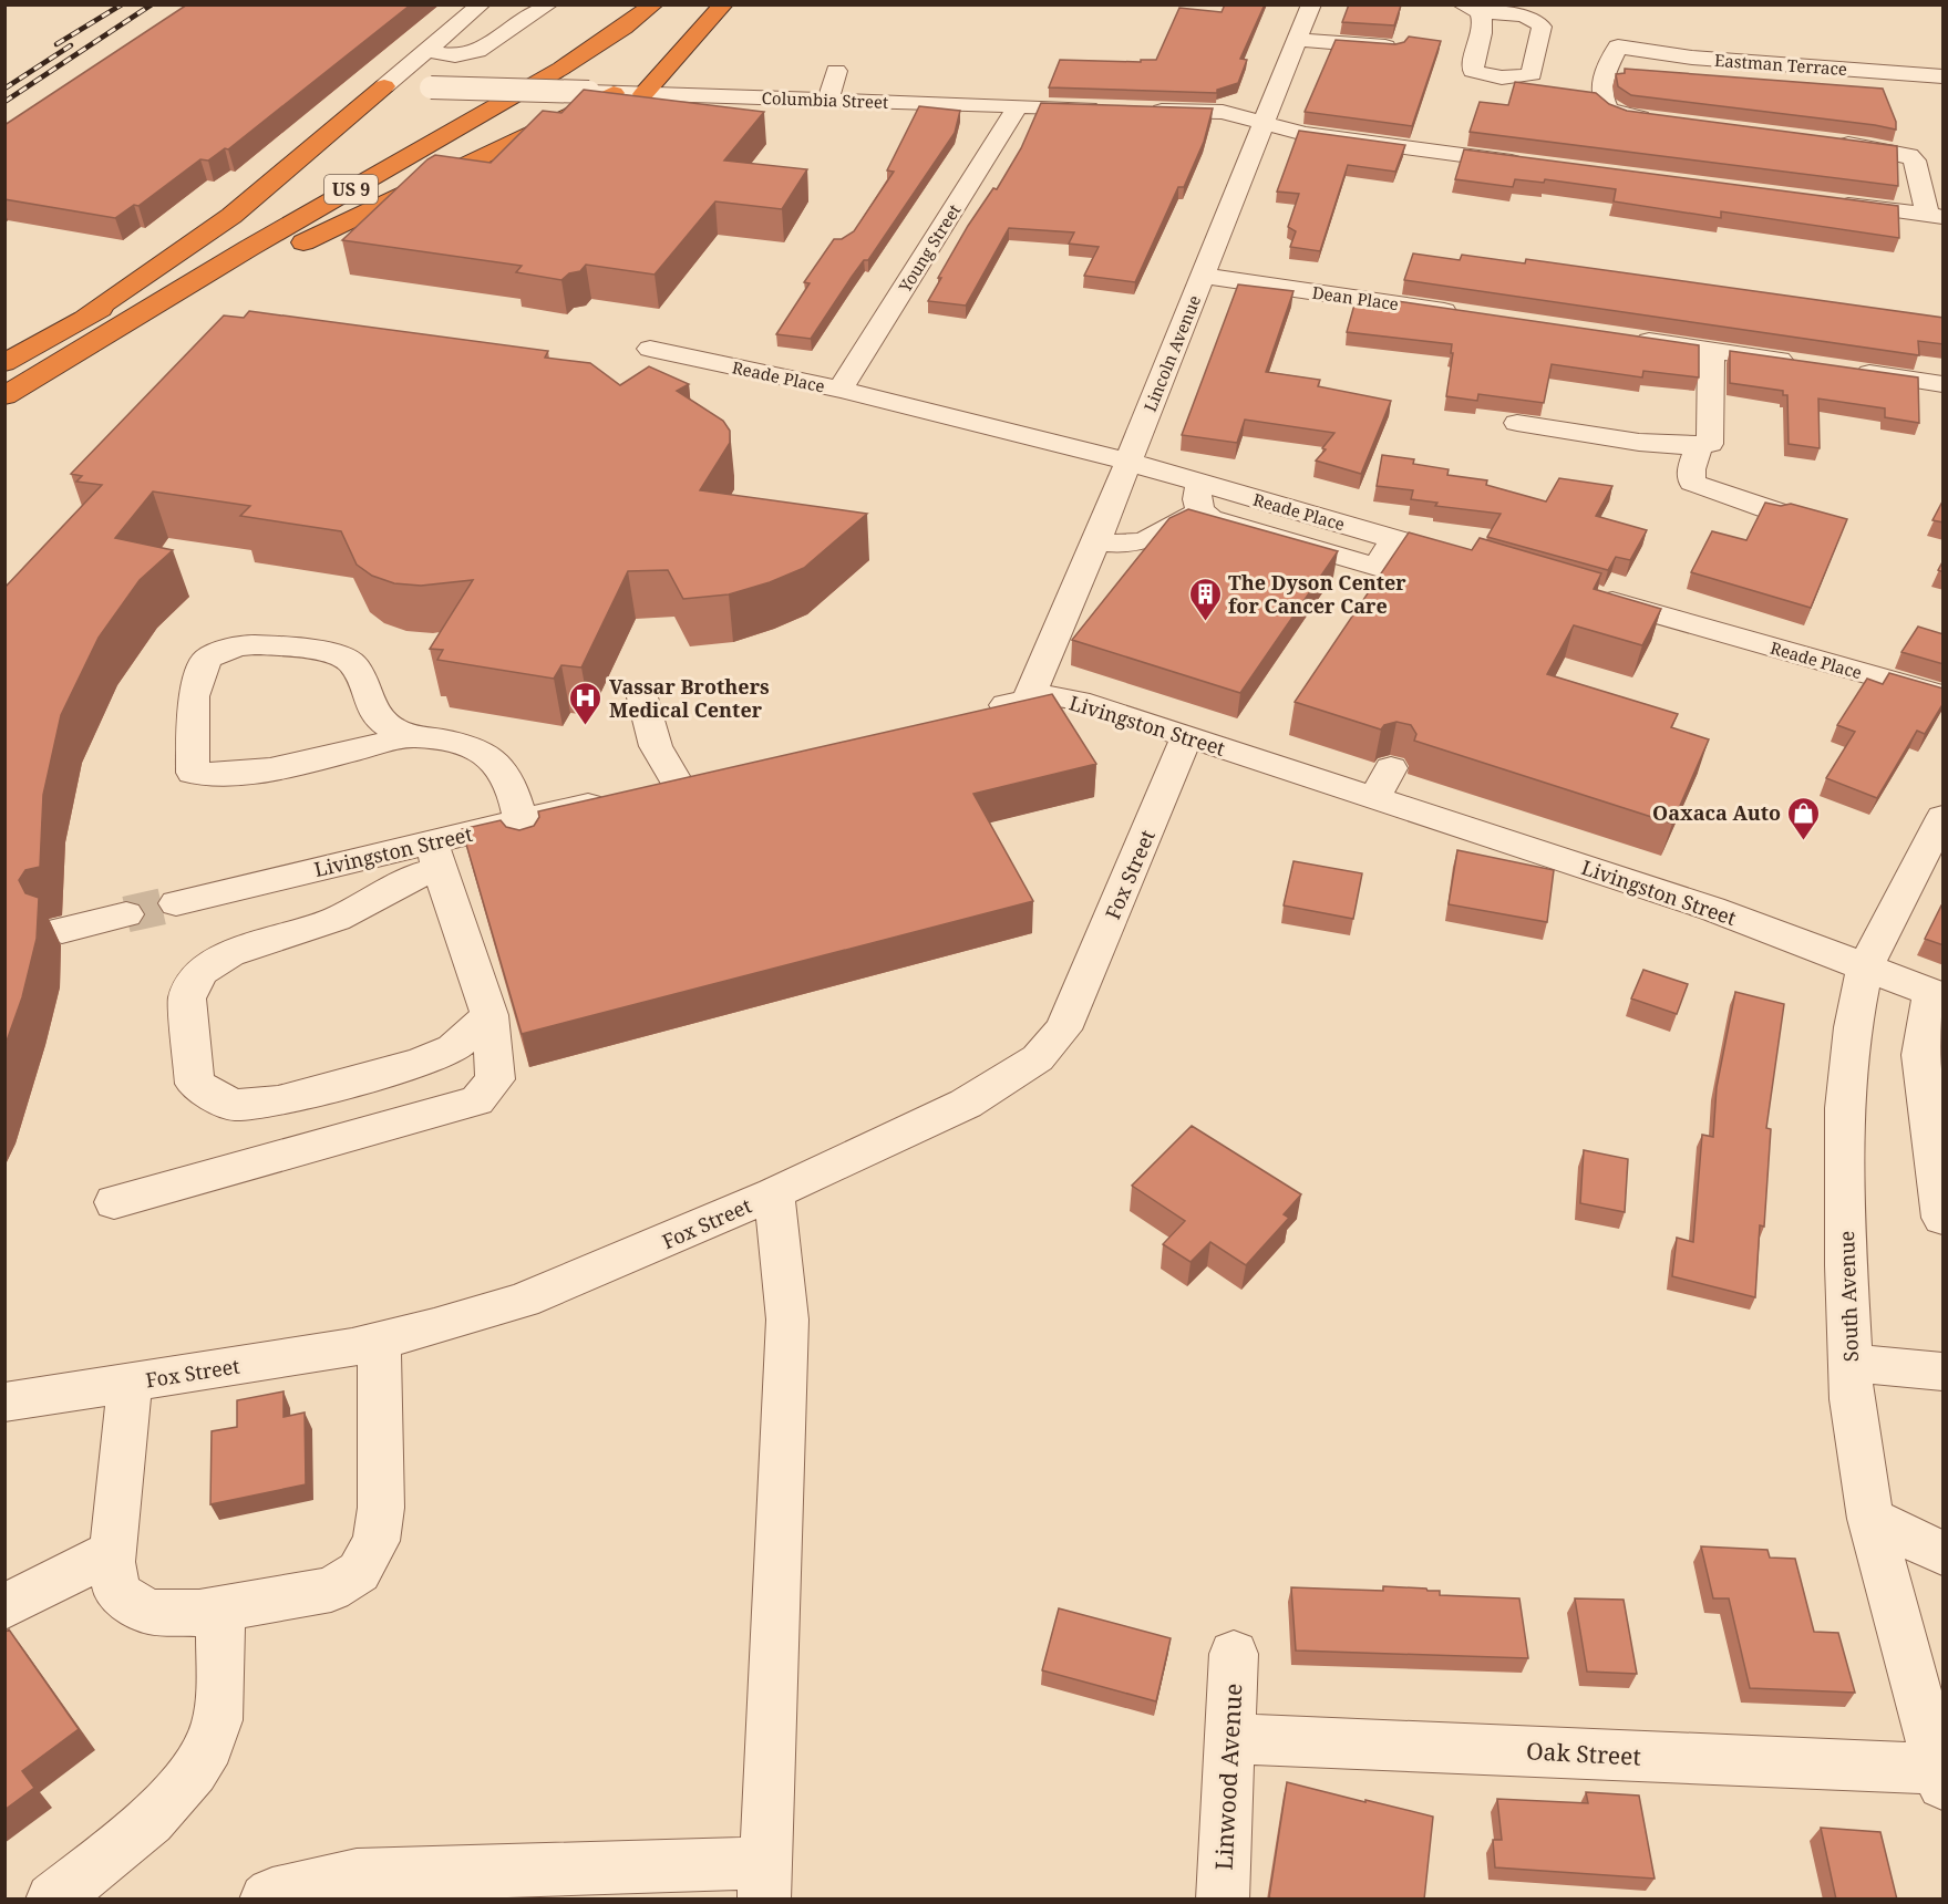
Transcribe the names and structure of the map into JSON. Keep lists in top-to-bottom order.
{
  "streets": {
    "highway": ["US 9"],
    "street": [
      "Eastman Terrace",
      "Columbia Street",
      "Young Street",
      "Dean Place",
      "Lincoln Avenue",
      "Reade Place",
      "Livingston Street",
      "Fox Street",
      "South Avenue",
      "Oak Street",
      "Linwood Avenue"
    ]
  },
  "crossings": [
    ["Columbia Street", "Young Street"],
    ["Young Street", "Reade Place"],
    ["Dean Place", "Lincoln Avenue"],
    ["Lincoln Avenue", "Reade Place"],
    ["Lincoln Avenue", "Livingston Street"],
    ["Livingston Street", "Fox Street"],
    ["Livingston Street", "South Avenue"],
    ["South Avenue", "Oak Street"],
    ["Oak Street", "Linwood Avenue"]
  ],
  "places": {
    "building": ["The Dyson Center for Cancer Care"],
    "hospital": ["Vassar Brothers Medical Center"],
    "shop": ["Oaxaca Auto"]
  }
}
